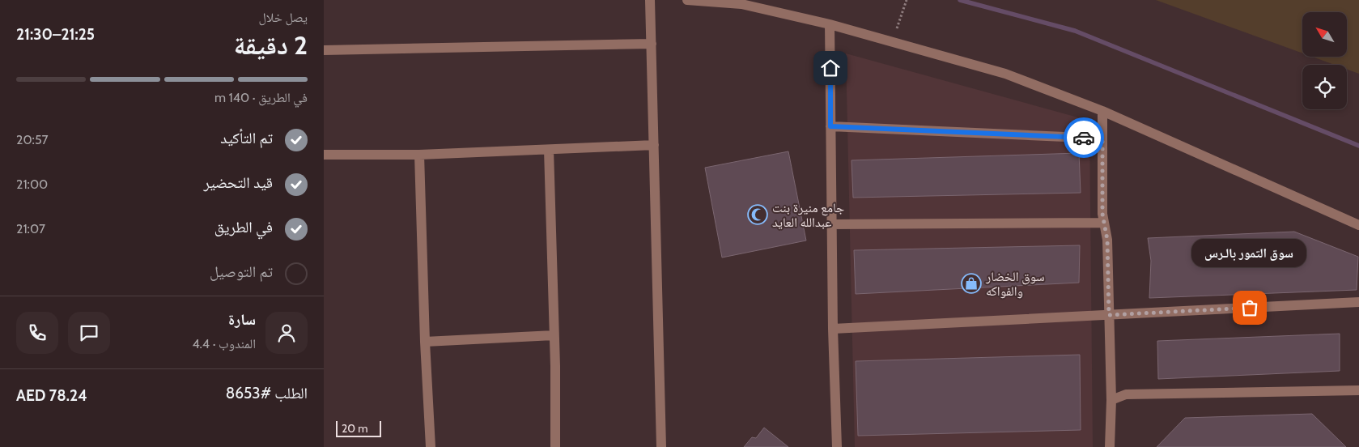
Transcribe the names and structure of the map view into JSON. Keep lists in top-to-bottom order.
{
  "places": {
    "mosque": ["جامع منيرة بنت عبدالله العايد"],
    "shop": ["سوق الخضار والفواكه"],
    "other": ["سوق التمور بالـرس"]
  },
  "scale_bar": "20 m",
  "north": "top left",
  "page": {
    "heading": ["2 دقيقة", "يصل خلال", "21:25–21:30"],
    "panel": [
      "سارة",
      "المندوب · 4.4",
      "الطلب #8653",
      "AED 78.24"
    ],
    "bar": "في الطريق · 140 m",
    "list": [
      ["تم التأكيد", "20:57"],
      ["قيد التحضير", "21:00"],
      ["في الطريق", "21:07"],
      "تم التوصيل"
    ],
    "bubble": "سوق التمور بالـرس",
    "scale": "20 m"
  }
}
